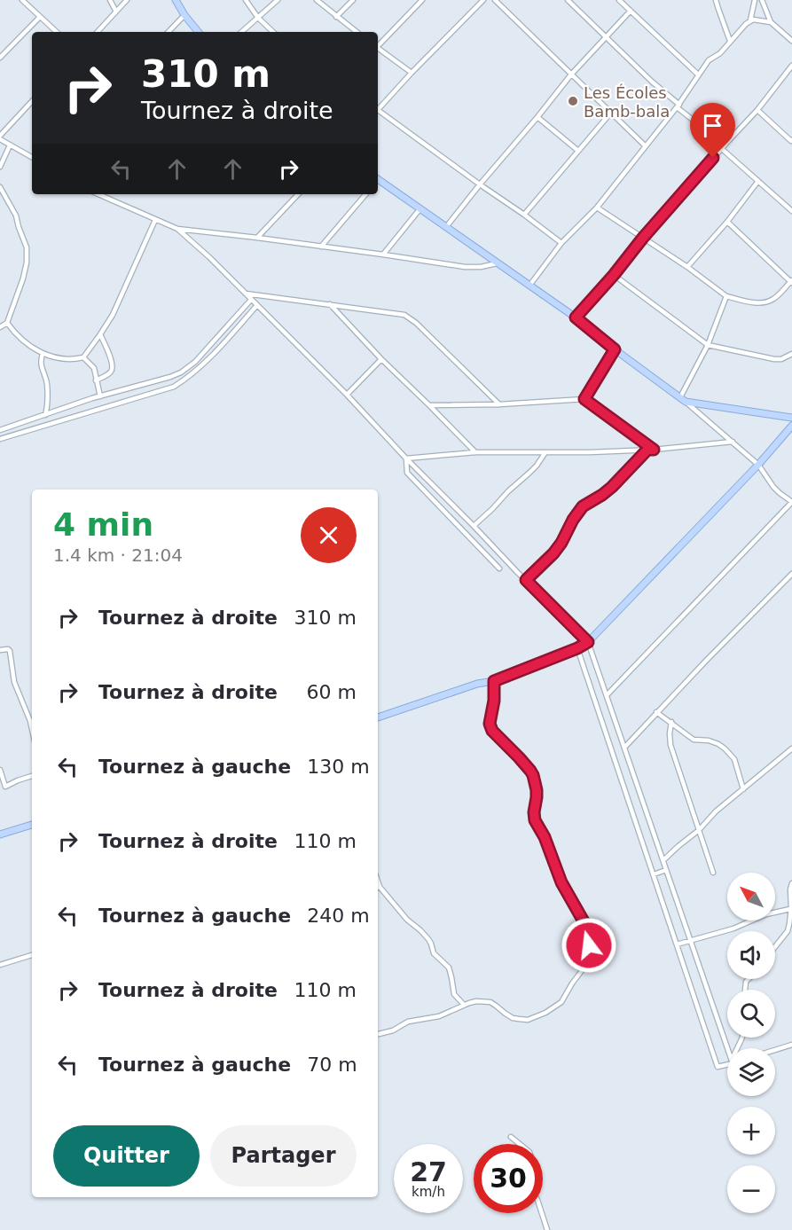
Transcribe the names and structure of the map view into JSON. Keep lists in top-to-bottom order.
{
  "places": ["Les Écoles Bamb-bala"],
  "north": "top left",
  "page": {
    "turn": ["310 m", "Tournez à droite"],
    "heading": ["4 min", "1.4 km · 21:04"],
    "list": [
      {
        "name": "Tournez à droite",
        "value": "310 m"
      },
      {
        "name": "Tournez à droite",
        "value": "60 m"
      },
      {
        "name": "Tournez à gauche",
        "value": "130 m"
      },
      {
        "name": "Tournez à droite",
        "value": "110 m"
      },
      {
        "name": "Tournez à gauche",
        "value": "240 m"
      },
      {
        "name": "Tournez à droite",
        "value": "110 m"
      },
      {
        "name": "Tournez à gauche",
        "value": "70 m"
      }
    ],
    "map_buttons": ["+", "−"],
    "buttons": ["Quitter", "Partager"],
    "speed": "27 km/h",
    "limit": "30"
  }
}
